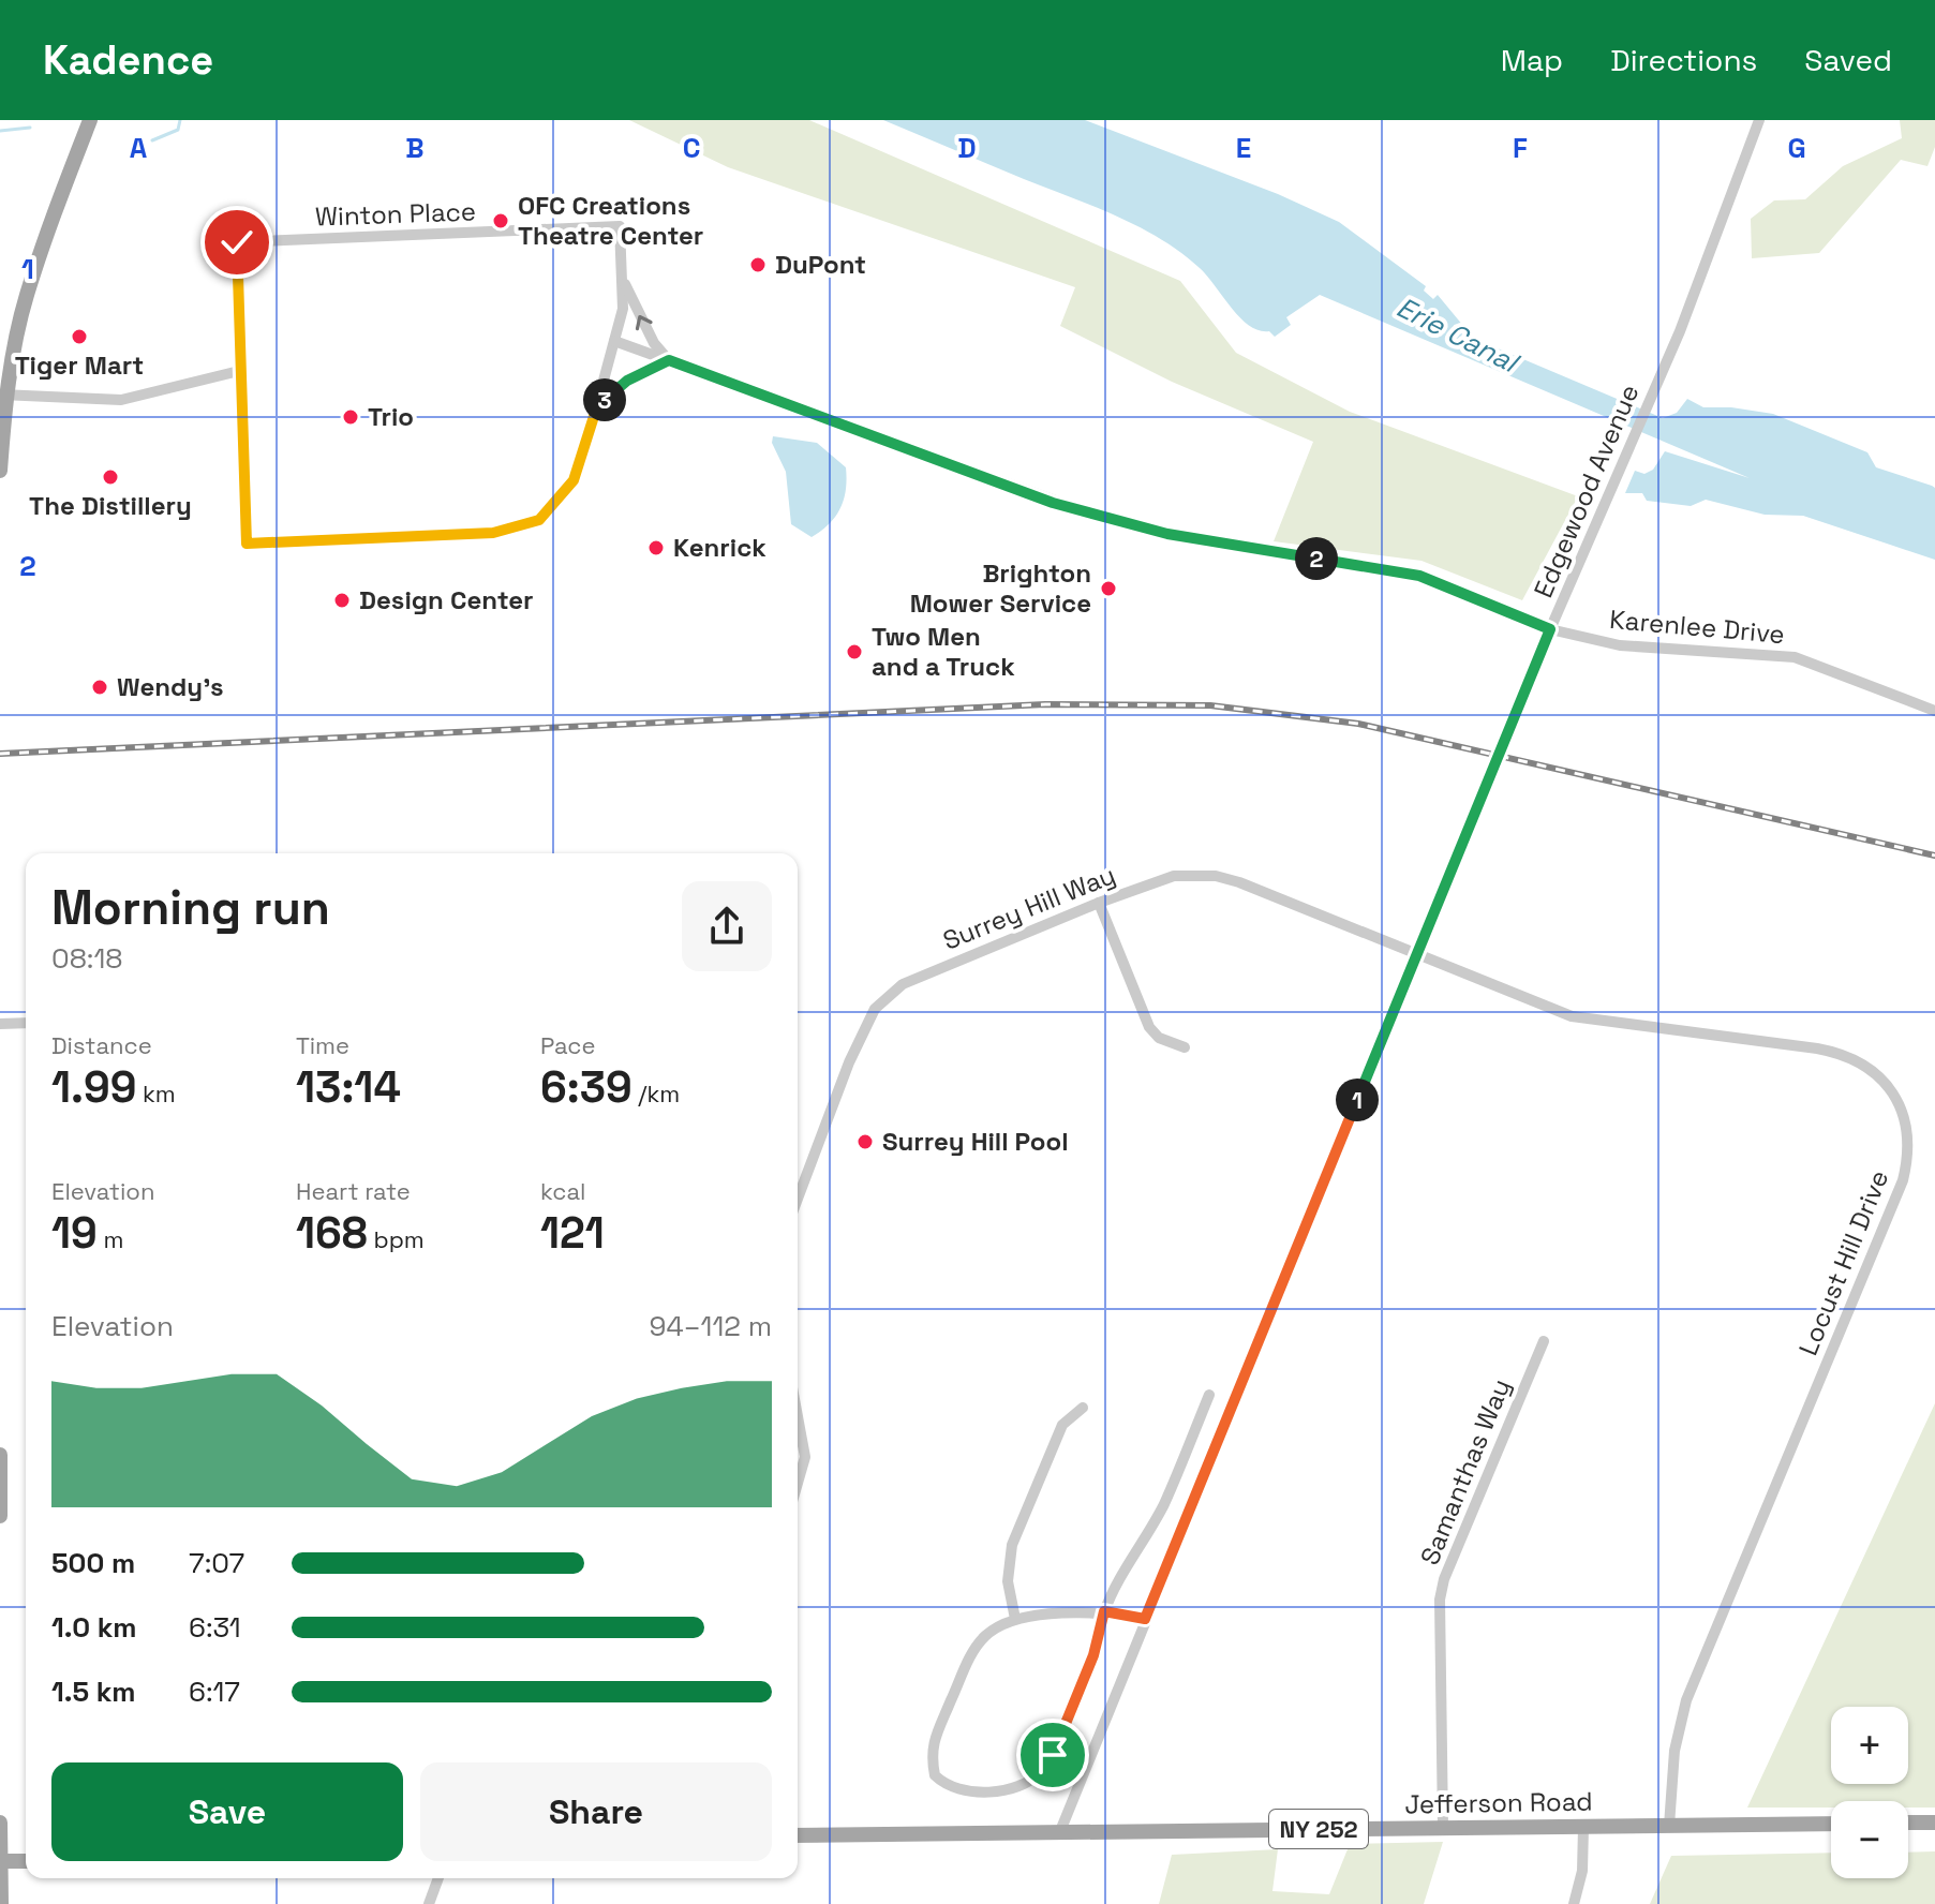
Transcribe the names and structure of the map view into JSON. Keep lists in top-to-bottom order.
{
  "streets": {
    "main road": ["Jefferson Road", "NY 252"],
    "street": [
      "Winton Place",
      "Edgewood Avenue",
      "Karenlee Drive",
      "Surrey Hill Way",
      "Locust Hill Drive",
      "Samanthas Way"
    ]
  },
  "crossings": [
    ["Edgewood Avenue", "Karenlee Drive"],
    ["Edgewood Avenue", "Surrey Hill Way"],
    ["Edgewood Avenue", "Locust Hill Drive"],
    ["Edgewood Avenue", "Jefferson Road"],
    ["Surrey Hill Way", "Locust Hill Drive"],
    ["Locust Hill Drive", "Jefferson Road"],
    ["Samanthas Way", "Jefferson Road"]
  ],
  "water": ["Erie Canal"],
  "places": [
    "OFC Creations Theatre Center",
    "DuPont",
    "Tiger Mart",
    "Trio",
    "The Distillery",
    "Kenrick",
    "Brighton Mower Service",
    "Design Center",
    "Two Men and a Truck",
    "Wendy's",
    "Surrey Hill Pool"
  ],
  "page": {
    "header": "Kadence",
    "nav": ["Map", "Directions", "Saved"],
    "pins": ["3", "2", "1"],
    "heading": ["Morning run", "08:18"],
    "stats": [
      ["Distance", "1.99 km"],
      ["Time", "13:14"],
      ["Pace", "6:39 /km"],
      ["Elevation", "19 m"],
      ["Heart rate", "168 bpm"],
      ["kcal", "121"]
    ],
    "chart": ["Elevation", "94–112 m"],
    "list": [
      {
        "name": "500 m",
        "note": "7:07"
      },
      {
        "name": "1.0 km",
        "note": "6:31"
      },
      {
        "name": "1.5 km",
        "note": "6:17"
      }
    ],
    "map_buttons": ["+", "−"],
    "buttons": ["Save", "Share"]
  },
  "grid": {
    "columns": [
      "A",
      "B",
      "C",
      "D",
      "E",
      "F",
      "G"
    ],
    "rows": ["1", "2"]
  }
}
